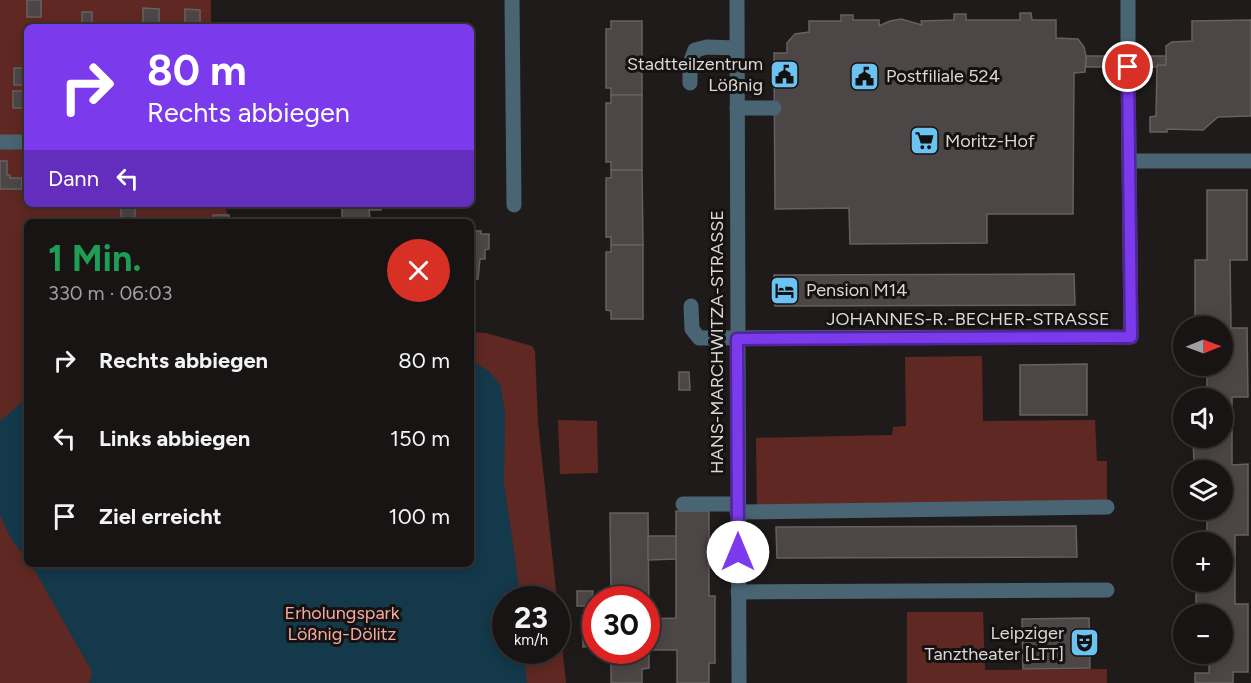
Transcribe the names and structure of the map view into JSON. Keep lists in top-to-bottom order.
{
  "streets": {
    "street": ["JOHANNES-R.-BECHER-STRASSE", "HANS-MARCHWITZA-STRASSE"]
  },
  "crossings": [
    ["JOHANNES-R.-BECHER-STRASSE", "HANS-MARCHWITZA-STRASSE"]
  ],
  "parks": ["Erholungspark Lößnig-Dölitz"],
  "places": {
    "public building": ["Stadtteilzentrum Lößnig", "Postfiliale 524"],
    "supermarket": ["Moritz-Hof"],
    "hotel": ["Pension M14"],
    "theatre": ["Leipziger Tanztheater [LTT]"]
  },
  "north": "right",
  "page": {
    "turn": ["80 m", "Rechts abbiegen"],
    "then": "Dann",
    "heading": ["1 Min.", "330 m · 06:03"],
    "map_buttons": ["+", "−"],
    "list": [
      {
        "name": "Rechts abbiegen",
        "value": "80 m"
      },
      {
        "name": "Links abbiegen",
        "value": "150 m"
      },
      {
        "name": "Ziel erreicht",
        "value": "100 m"
      }
    ],
    "speed": "23 km/h",
    "limit": "30"
  }
}
